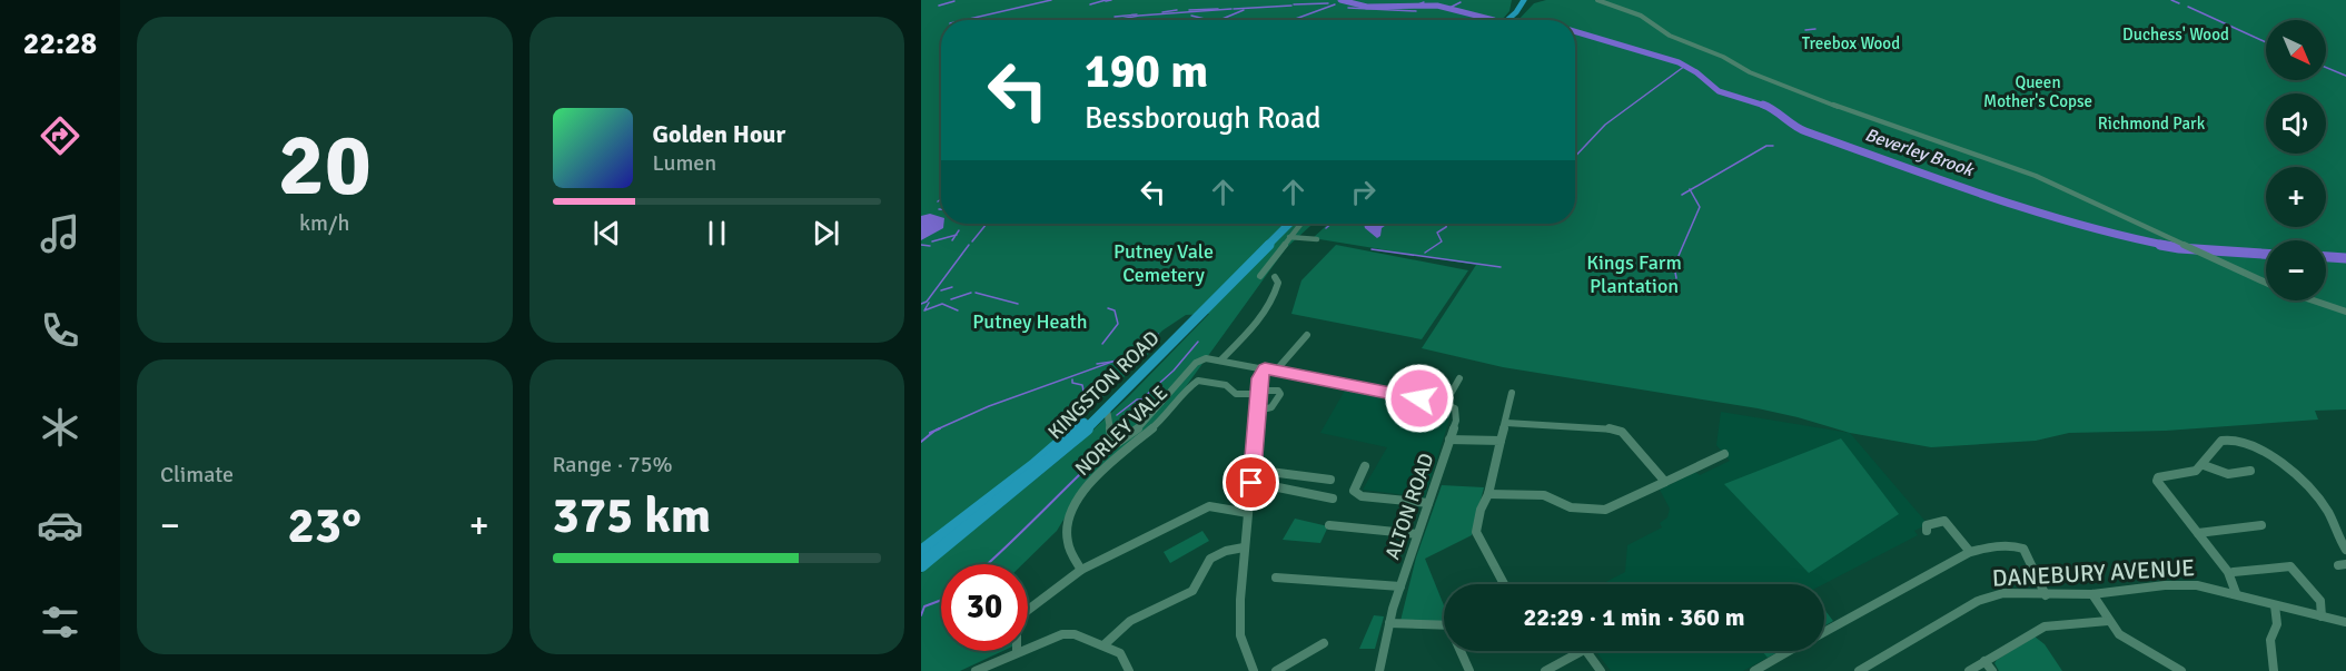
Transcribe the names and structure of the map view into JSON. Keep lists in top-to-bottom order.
{
  "streets": {
    "highway": ["KINGSTON ROAD"],
    "street": ["NORLEY VALE", "ALTON ROAD", "DANEBURY AVENUE"]
  },
  "crossings": [
    ["KINGSTON ROAD", "ALTON ROAD"]
  ],
  "water": ["Beverley Brook"],
  "parks": [
    "Duchess' Wood",
    "Treebox Wood",
    "Queen Mother's Copse",
    "Richmond Park",
    "Putney Vale Cemetery",
    "Kings Farm Plantation",
    "Putney Heath"
  ],
  "north": "bottom right",
  "page": {
    "tabs": "22:28",
    "tile": [
      ["20", "km/h"],
      "Climate",
      ["Range · 75%", "375 km"]
    ],
    "map_buttons": ["+", "−"],
    "turn": ["190 m", "Bessborough Road"],
    "song": ["Golden Hour", "Lumen"],
    "heat": ["−", "23°", "+"],
    "limit": "30",
    "trip": "22:29 · 1 min · 360 m"
  }
}
